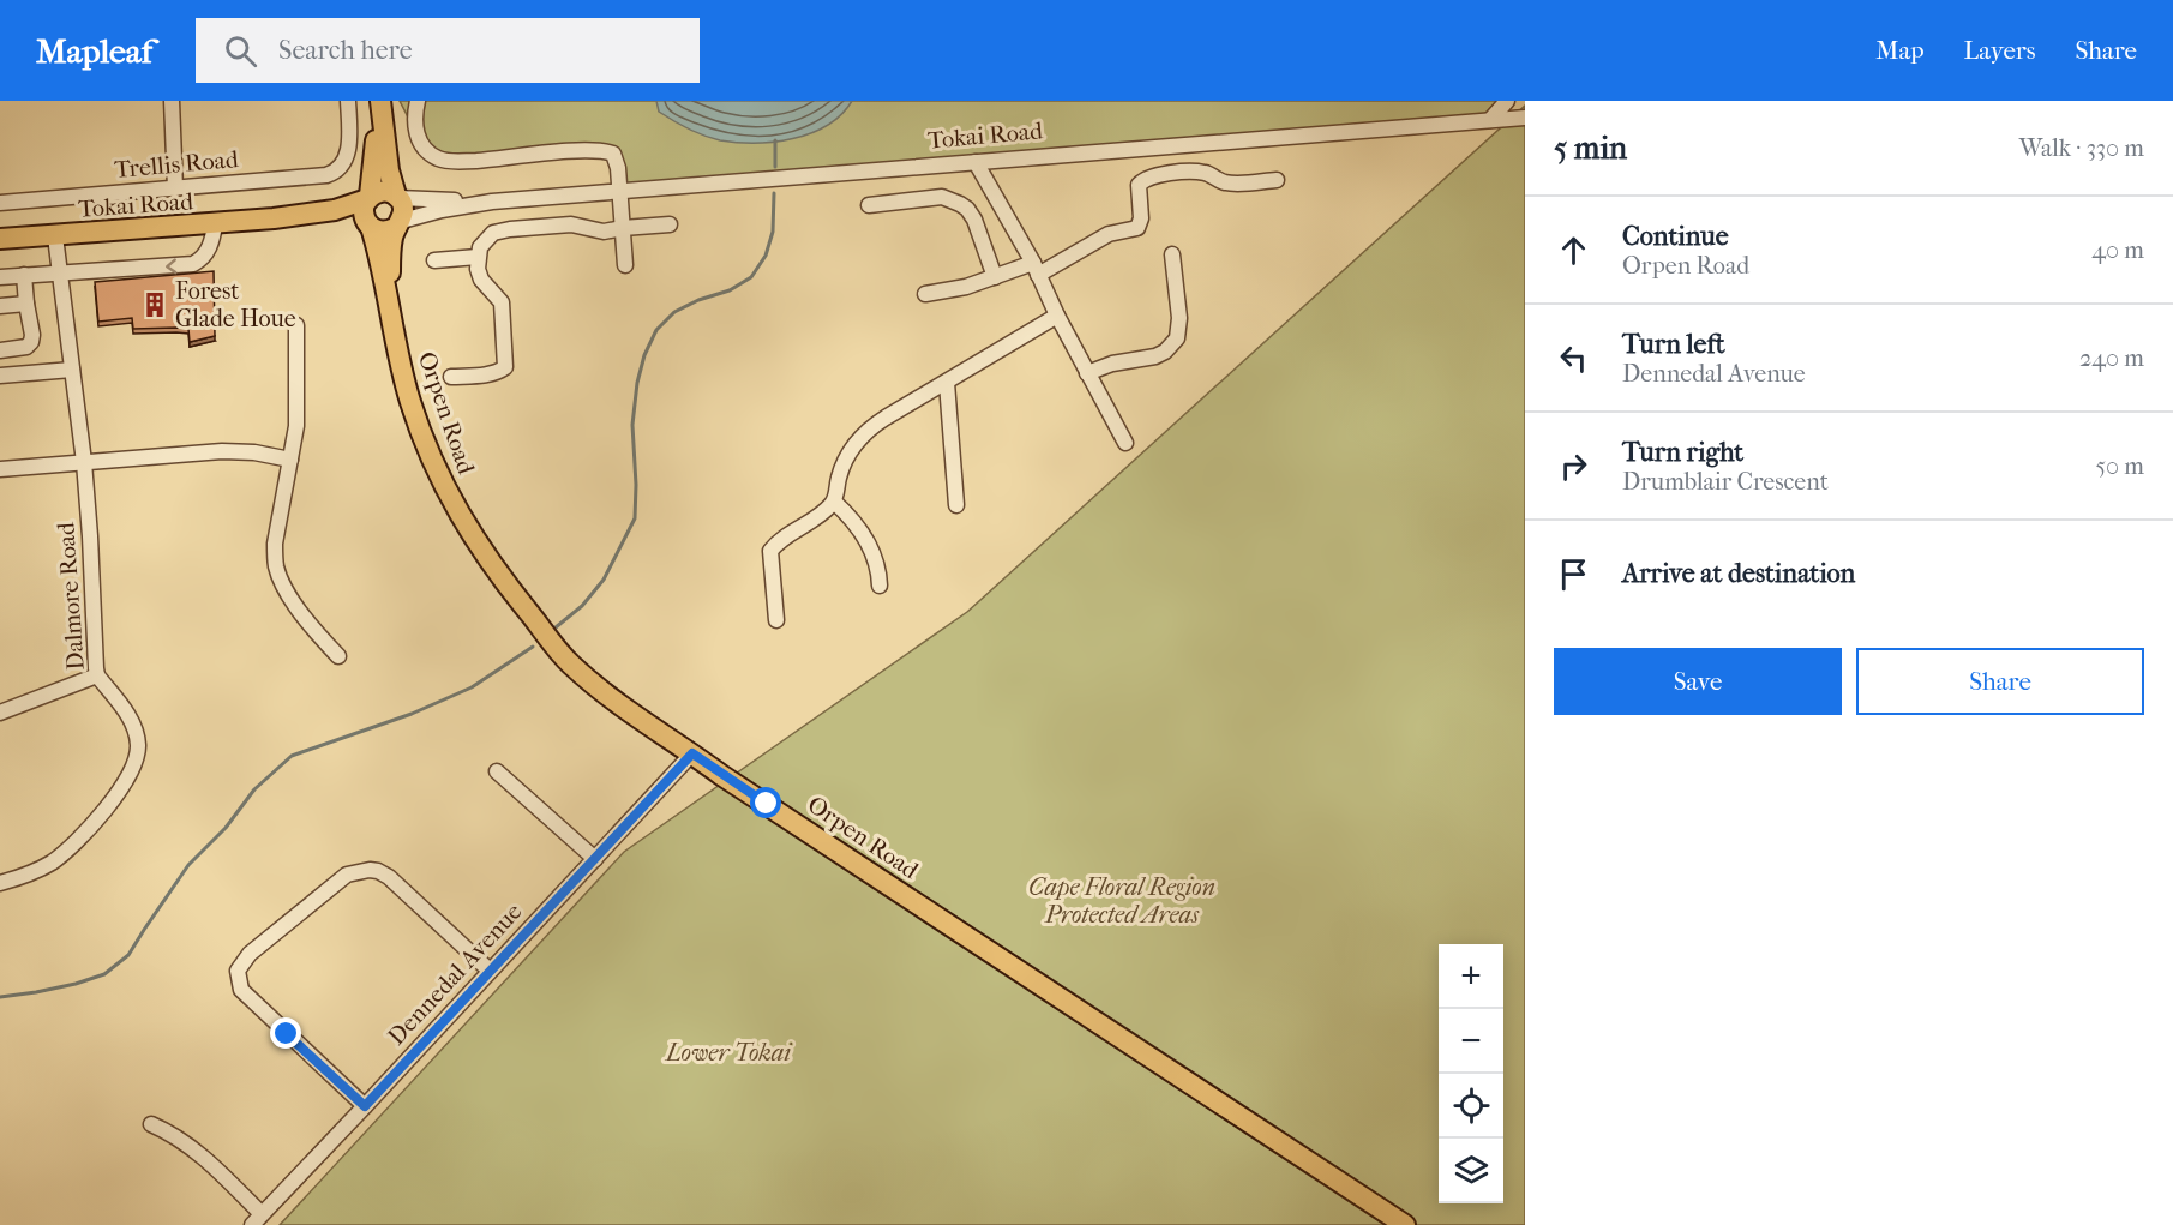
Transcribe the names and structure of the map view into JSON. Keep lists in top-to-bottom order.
{
  "streets": {
    "main road": ["Tokai Road", "Orpen Road"],
    "street": ["Trellis Road", "Dalmore Road", "Dennedal Avenue"]
  },
  "crossings": [
    ["Tokai Road", "Orpen Road"],
    ["Tokai Road", "Dalmore Road"],
    ["Orpen Road", "Dennedal Avenue"]
  ],
  "parks": ["Cape Floral Region Protected Areas", "Lower Tokai"],
  "places": {
    "building": ["Forest Glade Houe"]
  },
  "page": {
    "header": "Mapleaf",
    "search": "Search here",
    "nav": ["Map", "Layers", "Share"],
    "heading": ["5 min", "Walk · 330 m"],
    "list": [
      ["Continue", "Orpen Road", "40 m"],
      ["Turn left", "Dennedal Avenue", "240 m"],
      ["Turn right", "Drumblair Crescent", "50 m"],
      "Arrive at destination"
    ],
    "buttons": ["Save", "Share"],
    "map_buttons": ["+", "−"]
  }
}
